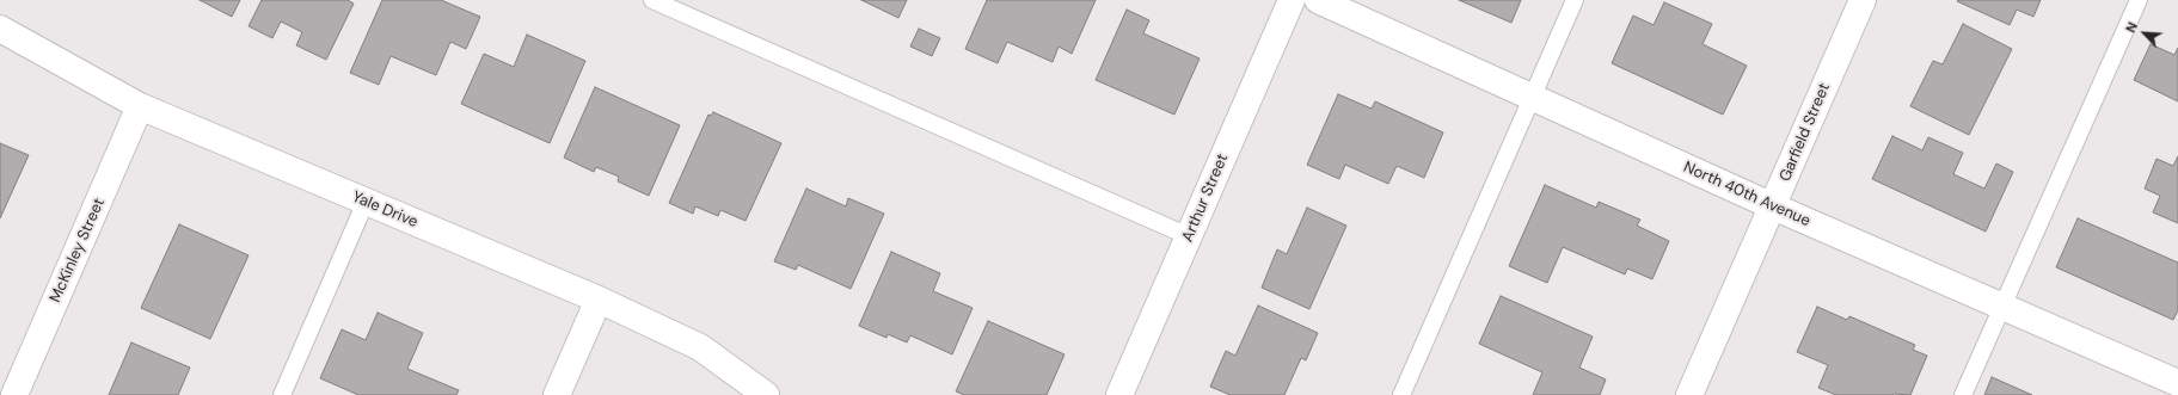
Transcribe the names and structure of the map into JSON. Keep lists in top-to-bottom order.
{
  "streets": {
    "street": [
      "Garfield Street",
      "North 40th Avenue",
      "Arthur Street",
      "Yale Drive",
      "McKinley Street"
    ]
  },
  "crossings": [
    ["Garfield Street", "North 40th Avenue"],
    ["Yale Drive", "McKinley Street"]
  ],
  "north": "top left"
}
